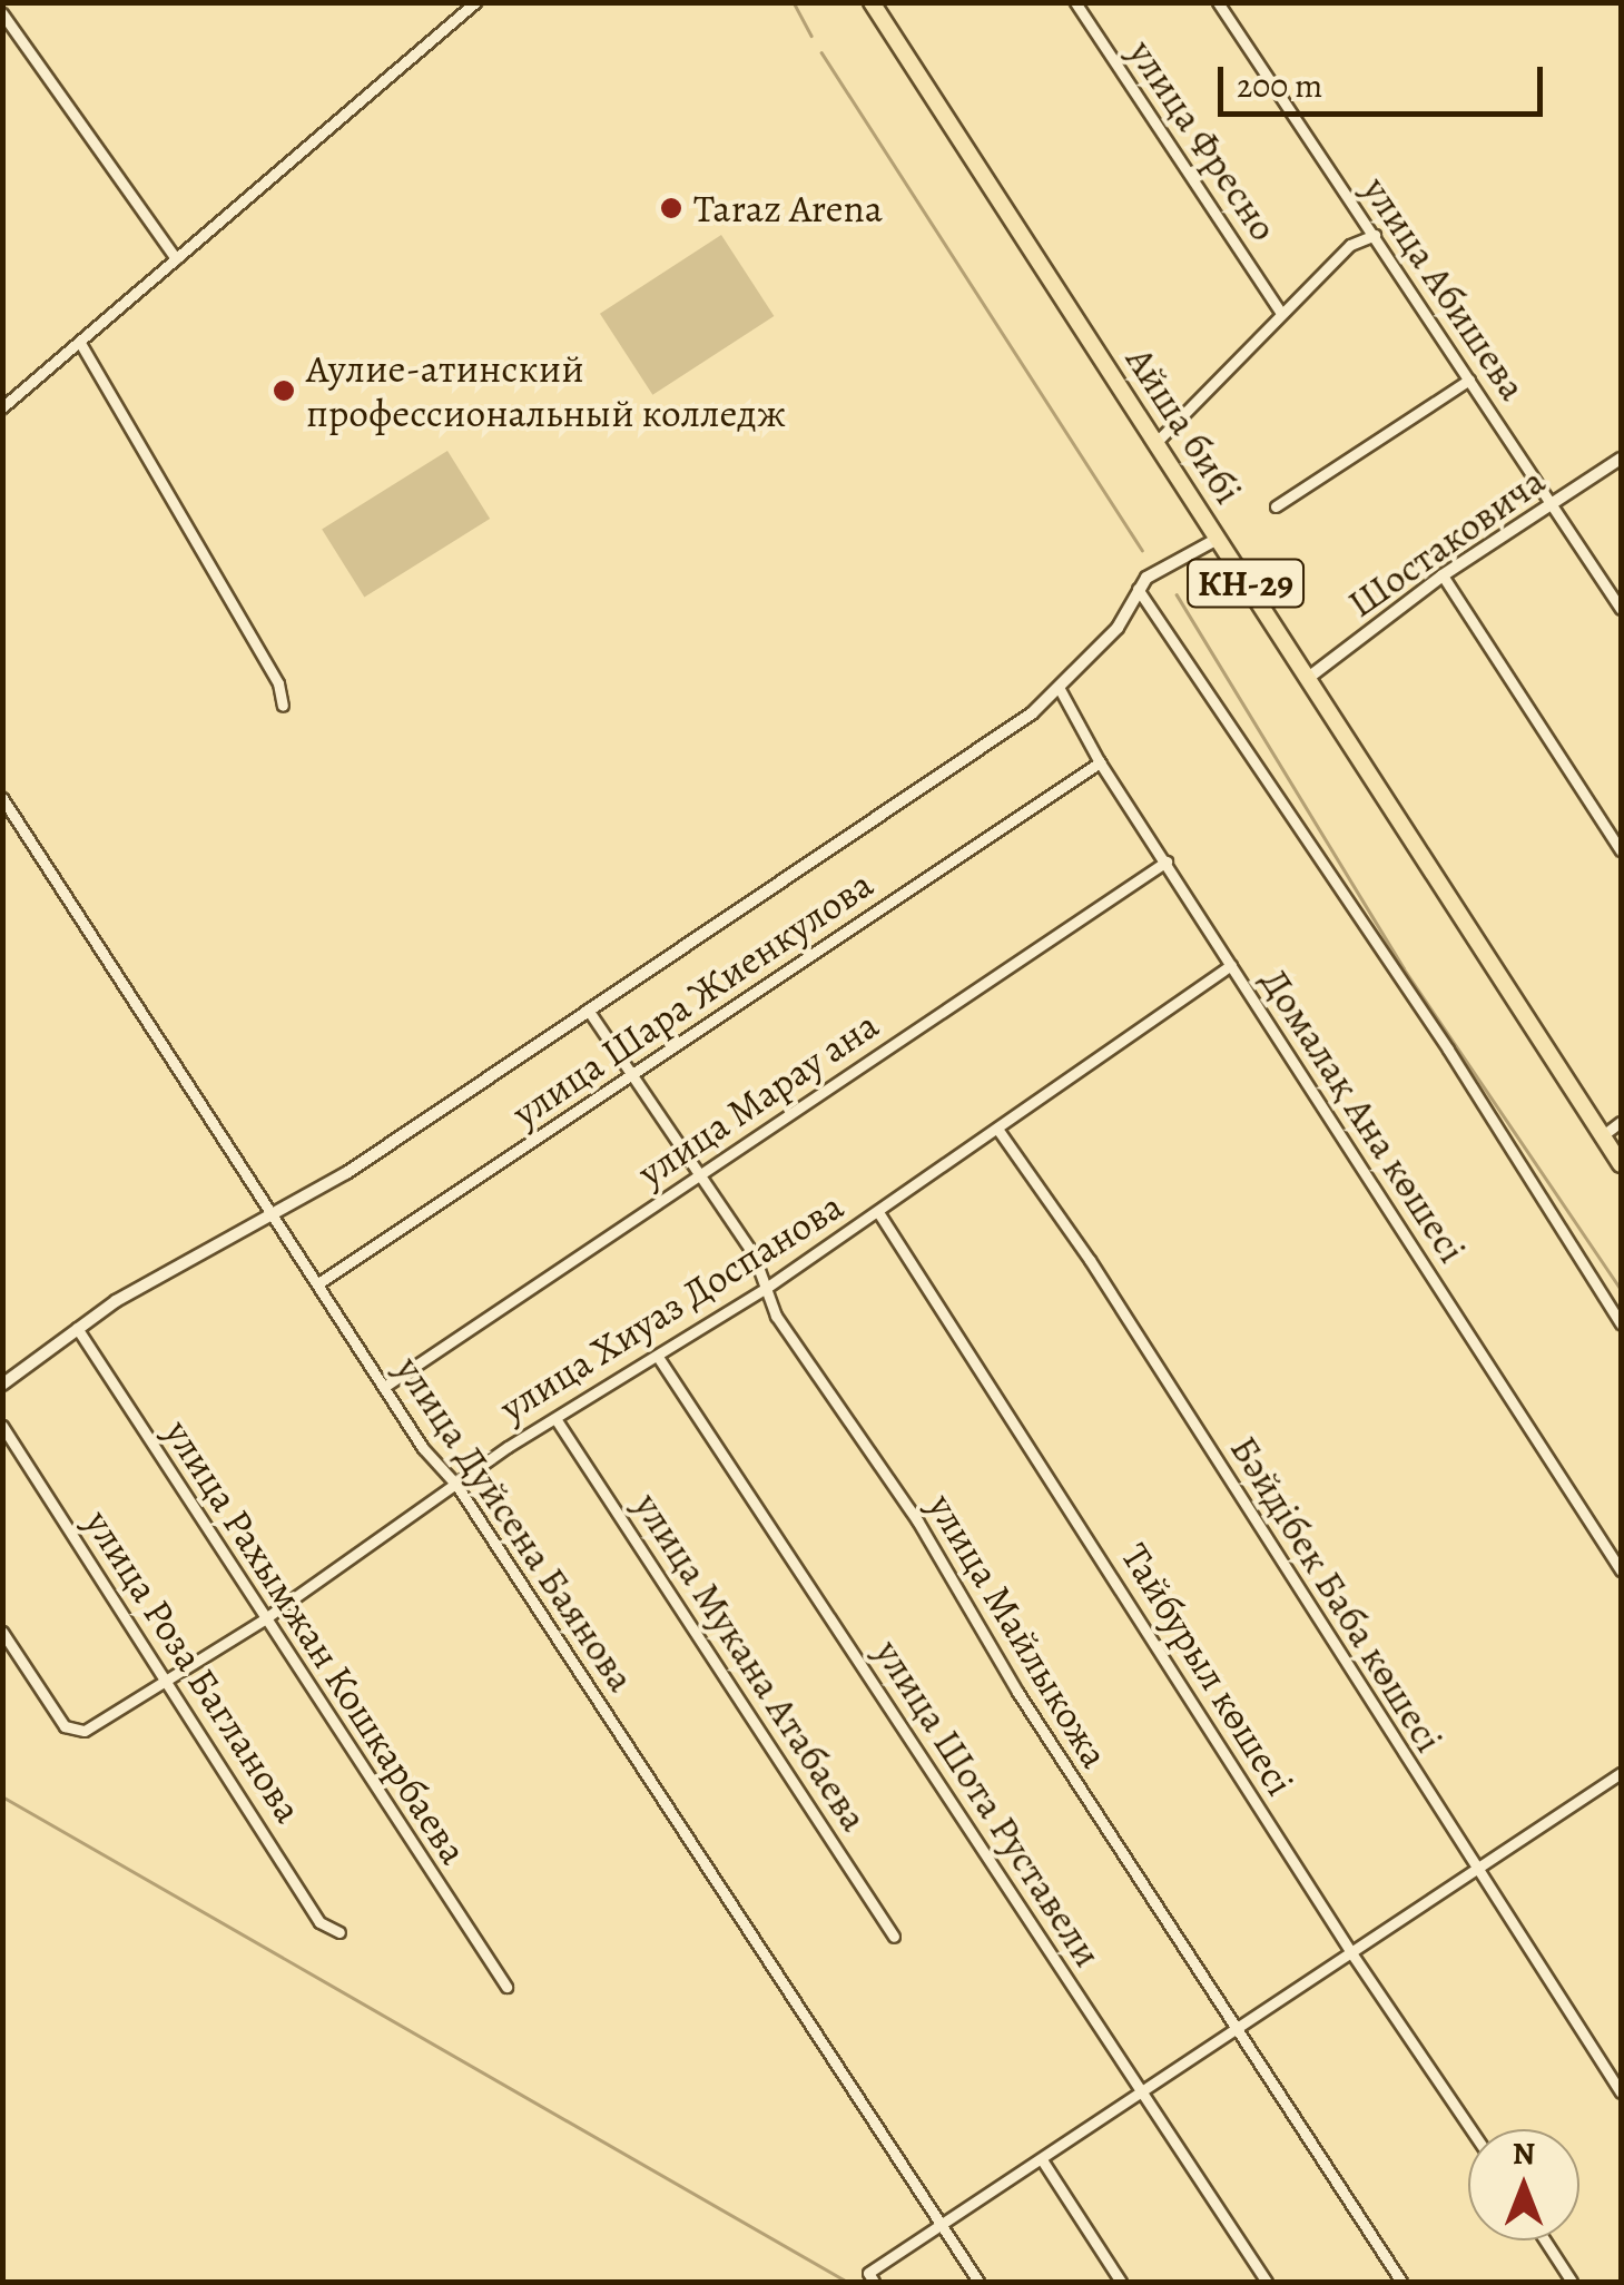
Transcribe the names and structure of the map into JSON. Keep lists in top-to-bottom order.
{
  "streets": {
    "main road": ["Айша бибі", "КН-29"],
    "street": [
      "улица Фресно",
      "улица Абишева",
      "Шостаковича",
      "улица Шара Жиенкулова",
      "улица Марау ана",
      "Домалақ Ана көшесі",
      "улица Хиуаз Доспанова",
      "улица Дуйсена Баянова",
      "Бәйдібек Баба көшесі",
      "улица Майлыкожа",
      "улица Рахымжан Кошкарбаева",
      "улица Мукана Атабаева",
      "улица Роза Багланова",
      "Тайбурыл көшесі",
      "улица Шота Руставели"
    ]
  },
  "crossings": [
    ["улица Абишева", "Шостаковича"],
    ["Айша бибі", "Шостаковича"],
    ["улица Шара Жиенкулова", "Домалақ Ана көшесі"],
    ["улица Шара Жиенкулова", "улица Дуйсена Баянова"],
    ["улица Шара Жиенкулова", "улица Майлыкожа"],
    ["улица Марау ана", "Домалақ Ана көшесі"],
    ["улица Марау ана", "улица Дуйсена Баянова"],
    ["улица Марау ана", "улица Майлыкожа"],
    ["Домалақ Ана көшесі", "улица Хиуаз Доспанова"],
    ["улица Хиуаз Доспанова", "улица Дуйсена Баянова"],
    ["улица Хиуаз Доспанова", "Бәйдібек Баба көшесі"],
    ["улица Хиуаз Доспанова", "улица Майлыкожа"],
    ["улица Хиуаз Доспанова", "улица Рахымжан Кошкарбаева"],
    ["улица Хиуаз Доспанова", "улица Мукана Атабаева"],
    ["улица Хиуаз Доспанова", "улица Роза Багланова"],
    ["улица Хиуаз Доспанова", "Тайбурыл көшесі"],
    ["улица Хиуаз Доспанова", "улица Шота Руставели"]
  ],
  "places": ["Taraz Arena", "Аулие-атинский профессиональный колледж"],
  "scale_bar": "200 m",
  "north": "top"
}
